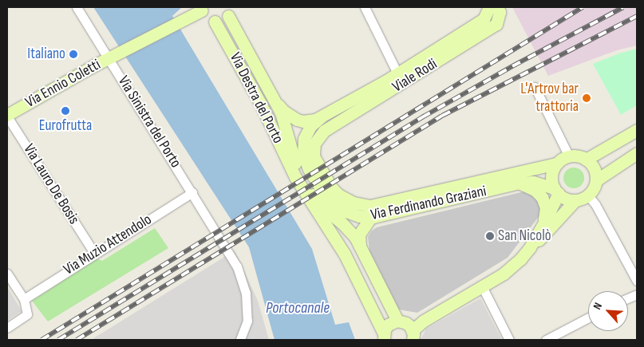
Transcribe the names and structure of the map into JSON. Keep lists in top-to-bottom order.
{
  "streets": {
    "street": [
      "Viale Rodi",
      "Via Ennio Coletti",
      "Via Destra del Porto",
      "Via Sinistra del Porto",
      "Via Lauro De Bosis",
      "Via Ferdinando Graziani",
      "Via Muzio Attendolo"
    ]
  },
  "crossings": [
    ["Viale Rodi", "Via Ferdinando Graziani"],
    ["Via Ennio Coletti", "Via Destra del Porto"],
    ["Via Ennio Coletti", "Via Sinistra del Porto"],
    ["Via Ennio Coletti", "Via Lauro De Bosis"],
    ["Via Sinistra del Porto", "Via Muzio Attendolo"],
    ["Via Lauro De Bosis", "Via Muzio Attendolo"]
  ],
  "water": ["Portocanale"],
  "places": [
    "Italiano",
    "L'Artrov bar trattoria",
    "Eurofrutta",
    "San Nicolò"
  ],
  "north": "top left"
}
